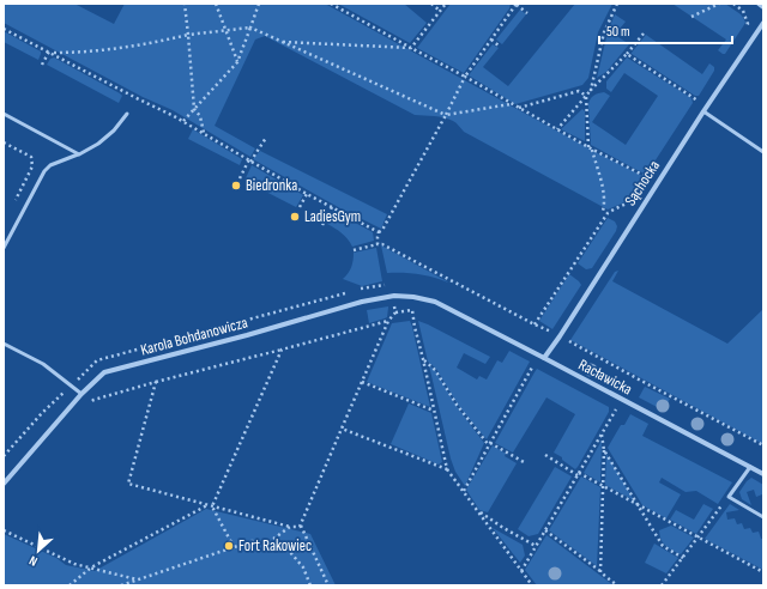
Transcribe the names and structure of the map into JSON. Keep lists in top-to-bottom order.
{
  "streets": {
    "street": ["Sąchocka", "Karola Bohdanowicza", "Racławicka"]
  },
  "crossings": [
    ["Sąchocka", "Racławicka"],
    ["Karola Bohdanowicza", "Racławicka"]
  ],
  "places": ["Biedronka", "LadiesGym", "Fort Rakowiec"],
  "scale_bar": "50 m",
  "north": "bottom left"
}
